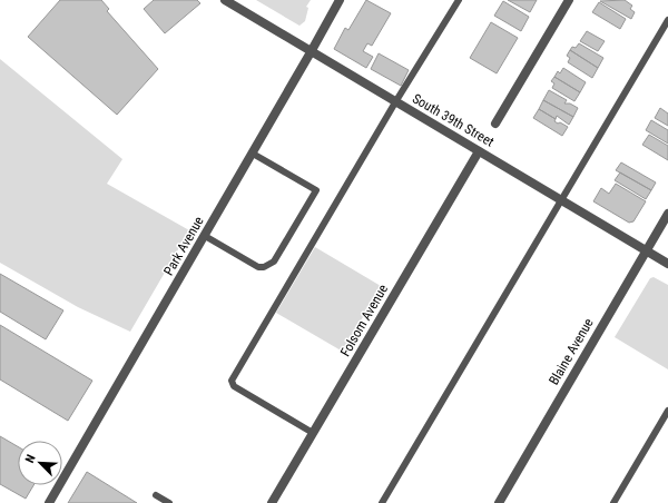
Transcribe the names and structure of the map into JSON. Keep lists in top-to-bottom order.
{
  "streets": {
    "street": [
      "South 39th Street",
      "Park Avenue",
      "Folsom Avenue",
      "Blaine Avenue"
    ]
  },
  "crossings": [
    ["South 39th Street", "Park Avenue"],
    ["South 39th Street", "Folsom Avenue"],
    ["South 39th Street", "Blaine Avenue"]
  ],
  "north": "top left"
}
